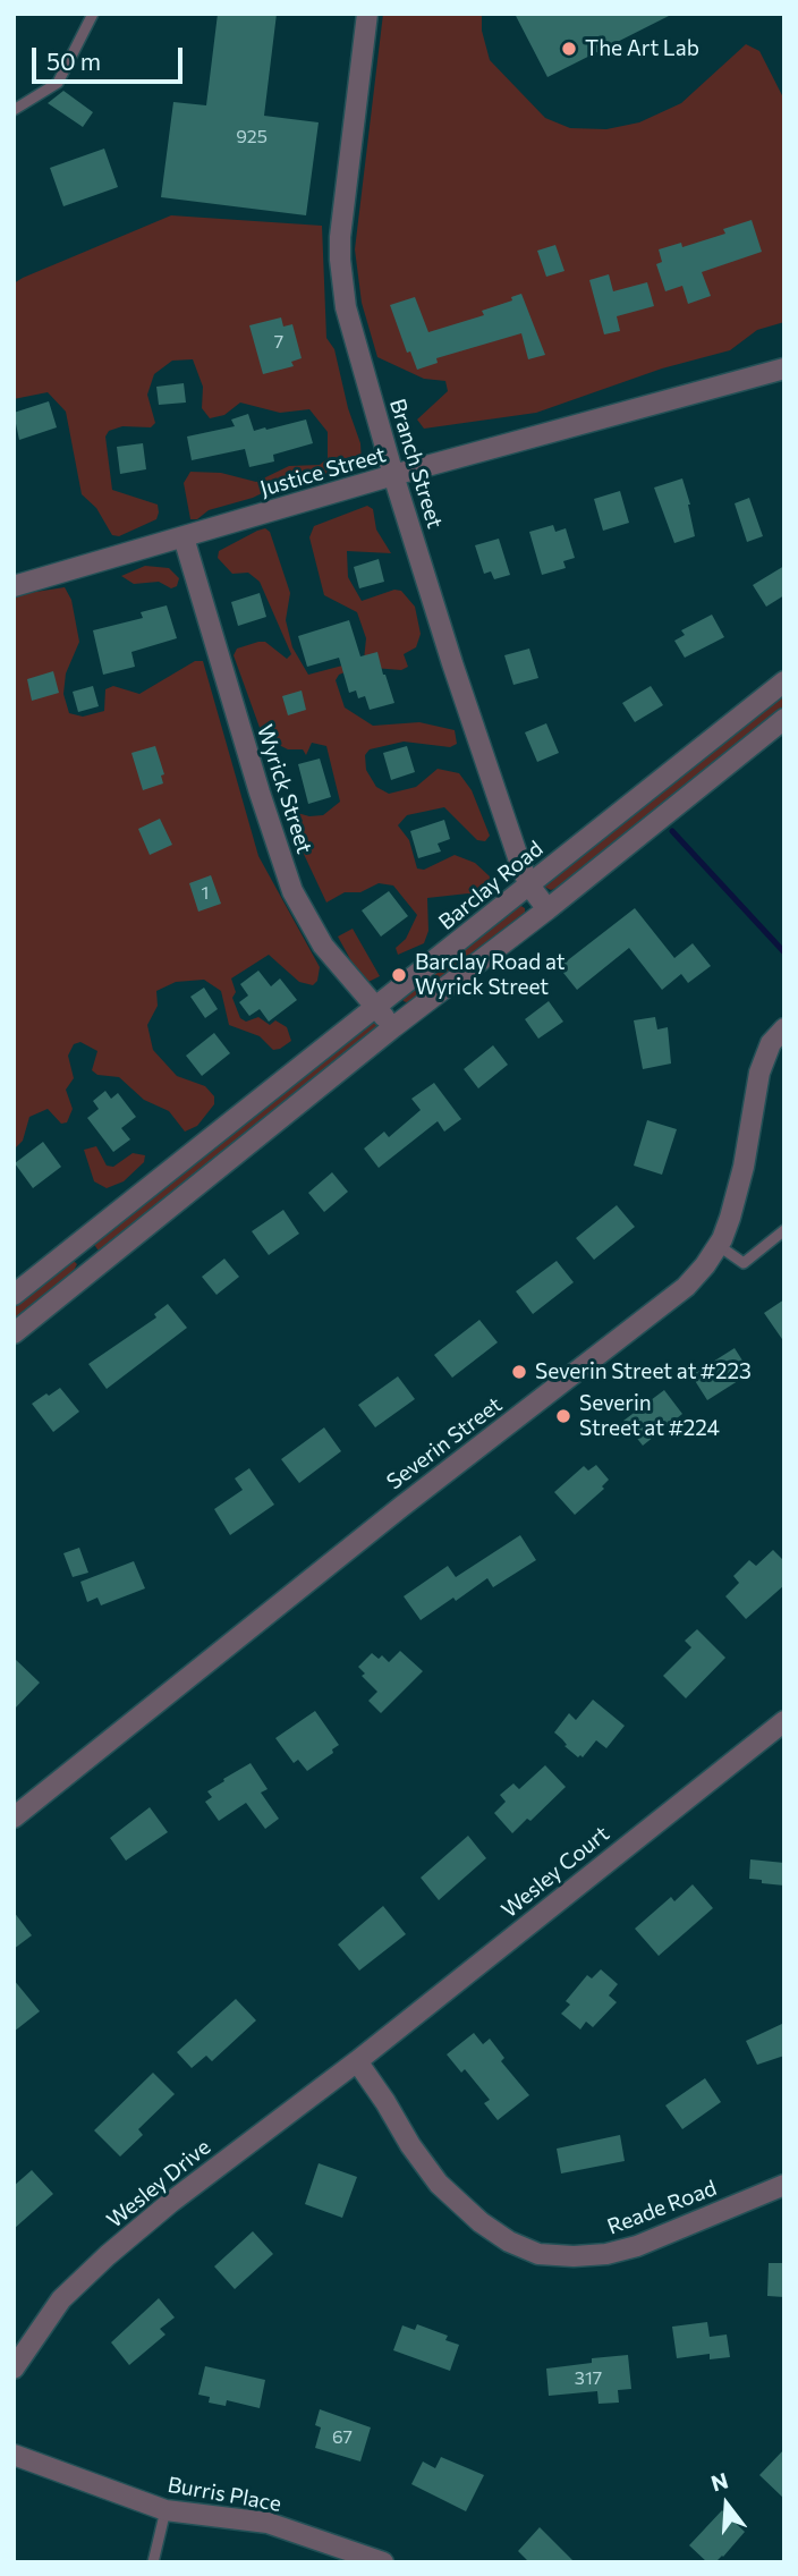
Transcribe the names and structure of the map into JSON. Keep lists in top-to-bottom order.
{
  "streets": {
    "street": [
      "Branch Street",
      "Justice Street",
      "Wyrick Street",
      "Barclay Road",
      "Severin Street",
      "Wesley Court",
      "Wesley Drive",
      "Reade Road",
      "Burris Place"
    ]
  },
  "crossings": [
    ["Branch Street", "Justice Street"],
    ["Branch Street", "Barclay Road"],
    ["Justice Street", "Wyrick Street"],
    ["Wyrick Street", "Barclay Road"],
    ["Wesley Court", "Wesley Drive"],
    ["Wesley Court", "Reade Road"],
    ["Wesley Drive", "Reade Road"]
  ],
  "places": [
    "The Art Lab",
    "Barclay Road at Wyrick Street",
    "Severin Street at #223",
    "Severin Street at #224"
  ],
  "house_numbers": [
    "925",
    "7",
    "1",
    "317",
    "67"
  ],
  "scale_bar": "50 m",
  "north": "top"
}
